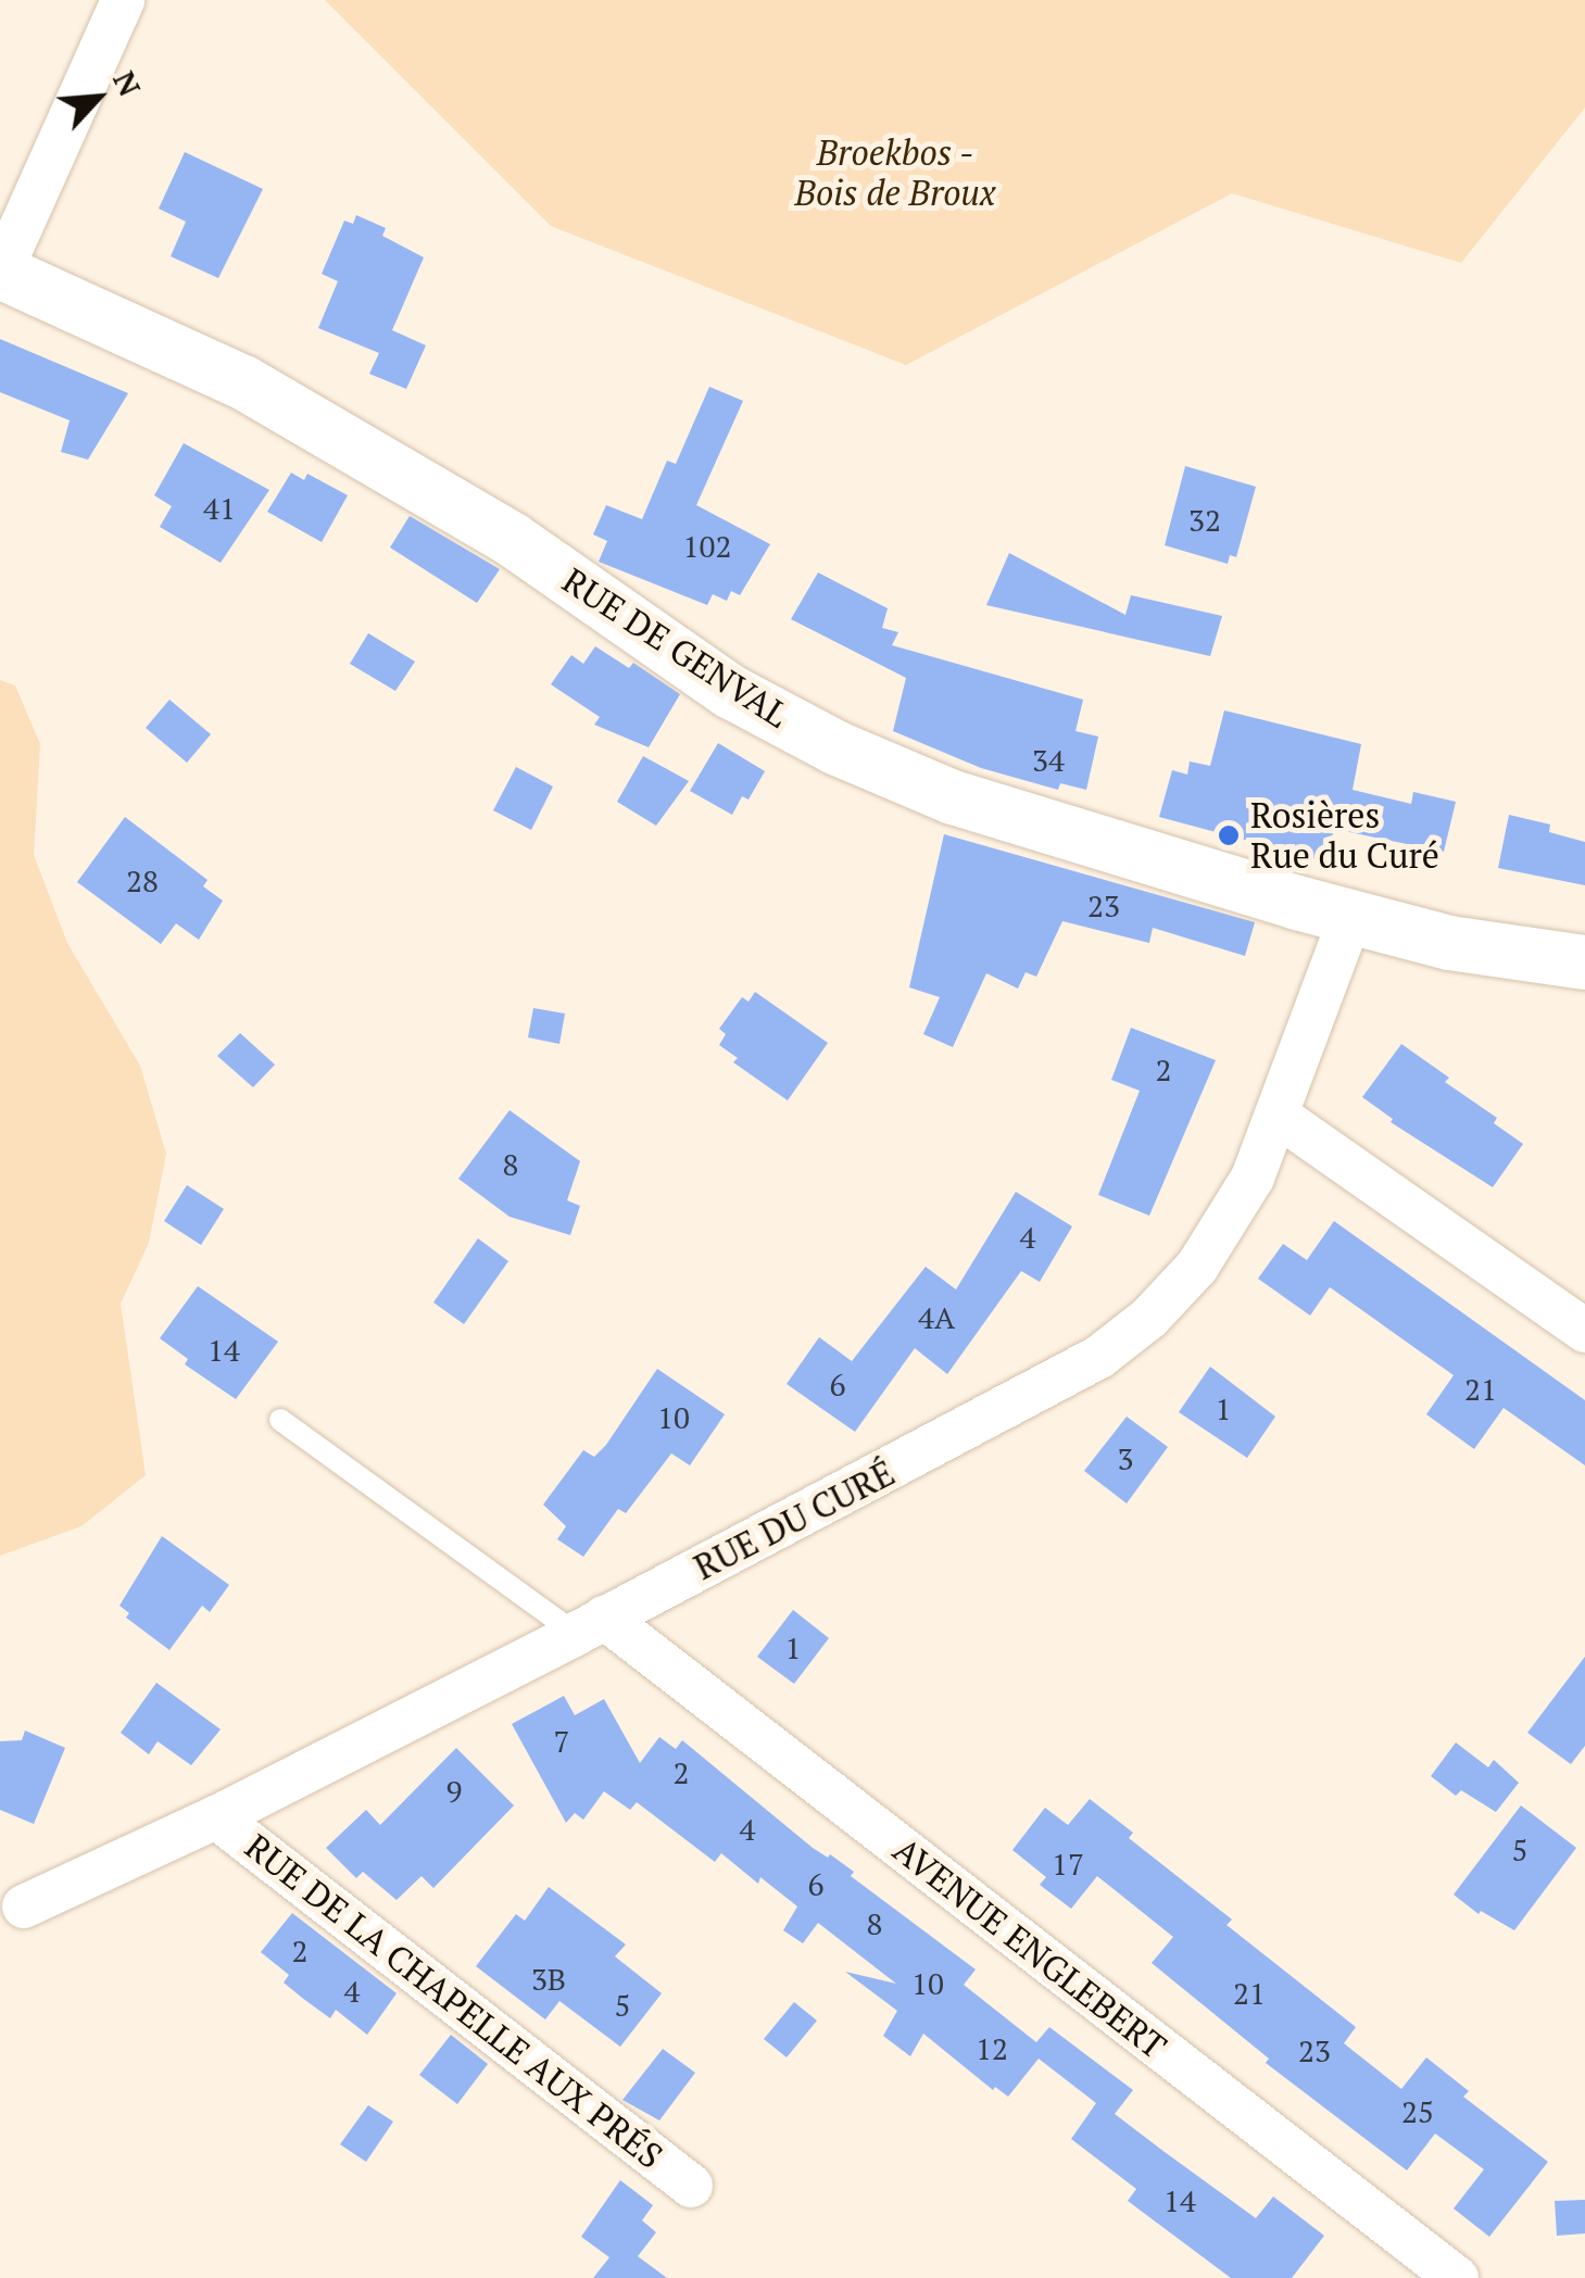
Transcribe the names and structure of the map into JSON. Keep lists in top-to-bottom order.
{
  "streets": {
    "street": [
      "RUE DE GENVAL",
      "RUE DU CURÉ",
      "AVENUE ENGLEBERT",
      "RUE DE LA CHAPELLE AUX PRÉS"
    ]
  },
  "crossings": [
    ["RUE DE GENVAL", "RUE DU CURÉ"],
    ["RUE DU CURÉ", "AVENUE ENGLEBERT"],
    ["RUE DU CURÉ", "RUE DE LA CHAPELLE AUX PRÉS"]
  ],
  "parks": ["Broekbos - Bois de Broux"],
  "places": ["Rosières Rue du Curé"],
  "house_numbers": [
    "41",
    "32",
    "102",
    "34",
    "28",
    "23",
    "2",
    "8",
    "4",
    "4A",
    "14",
    "6",
    "21",
    "1",
    "10",
    "3",
    "1",
    "7",
    "2",
    "9",
    "4",
    "5",
    "17",
    "6",
    "8",
    "2",
    "3B",
    "10",
    "4",
    "21",
    "5",
    "12",
    "23",
    "25",
    "14"
  ],
  "north": "top right"
}
